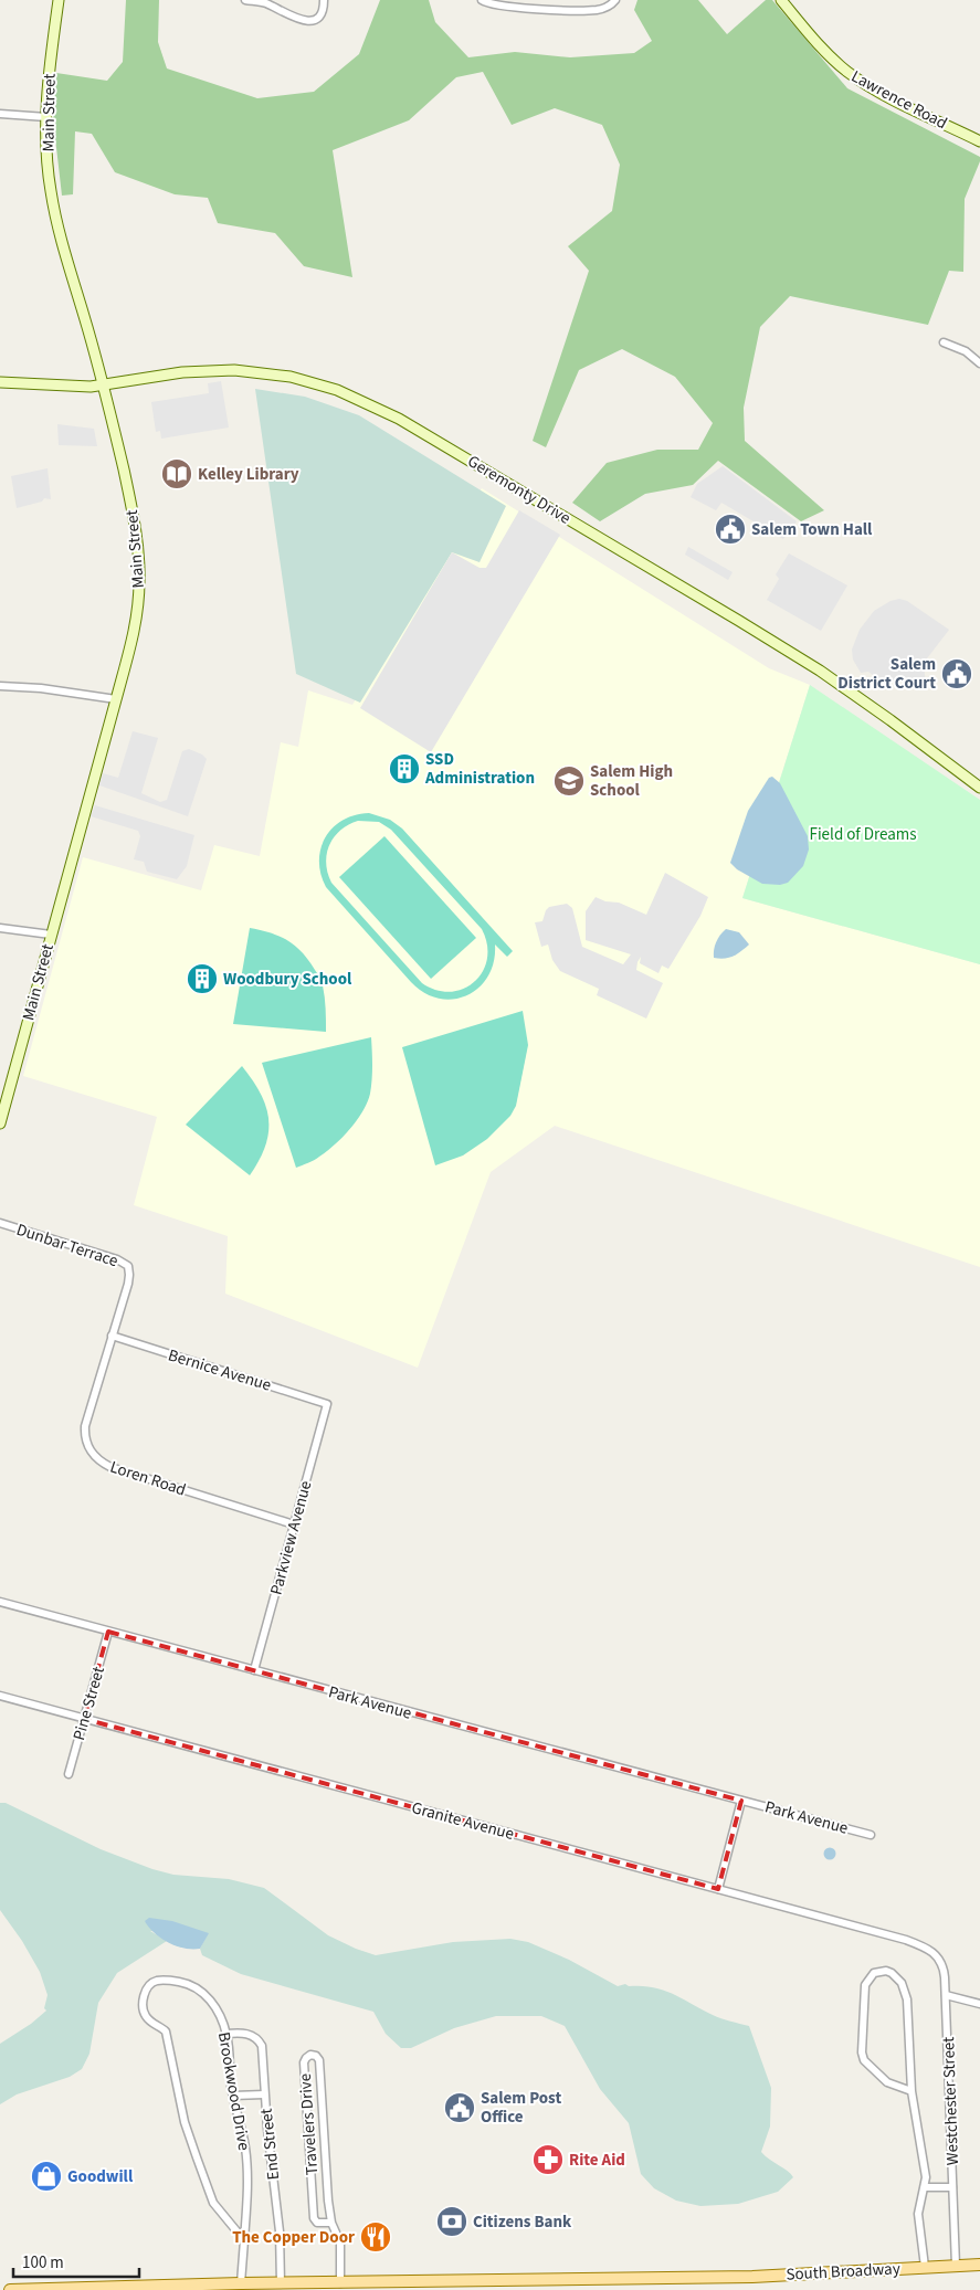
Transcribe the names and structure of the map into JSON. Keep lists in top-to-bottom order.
{
  "streets": {
    "main road": ["South Broadway"],
    "street": [
      "Lawrence Road",
      "Main Street",
      "Geremonty Drive",
      "Dunbar Terrace",
      "Bernice Avenue",
      "Loren Road",
      "Parkview Avenue",
      "Park Avenue",
      "Pine Street",
      "Granite Avenue",
      "Brookwood Drive",
      "Westchester Street",
      "Travelers Drive",
      "End Street"
    ]
  },
  "crossings": [
    ["Main Street", "Geremonty Drive"],
    ["Dunbar Terrace", "Bernice Avenue"],
    ["Dunbar Terrace", "Loren Road"],
    ["Bernice Avenue", "Loren Road"],
    ["Bernice Avenue", "Parkview Avenue"],
    ["Loren Road", "Parkview Avenue"],
    ["Parkview Avenue", "Park Avenue"],
    ["Park Avenue", "Pine Street"],
    ["Park Avenue", "Granite Avenue"],
    ["Pine Street", "Granite Avenue"],
    ["Granite Avenue", "Westchester Street"],
    ["Brookwood Drive", "End Street"],
    ["Brookwood Drive", "South Broadway"],
    ["Westchester Street", "South Broadway"],
    ["Travelers Drive", "South Broadway"],
    ["End Street", "South Broadway"]
  ],
  "parks": ["Field of Dreams"],
  "places": {
    "library": ["Kelley Library"],
    "public building": ["Salem Town Hall", "Salem District Court", "Salem Post Office"],
    "building": ["SSD Administration", "Woodbury School"],
    "school or university": ["Salem High School"],
    "pharmacy": ["Rite Aid"],
    "shop": ["Goodwill"],
    "bank": ["Citizens Bank"],
    "restaurant": ["The Copper Door"]
  },
  "scale_bar": "100 m"
}
